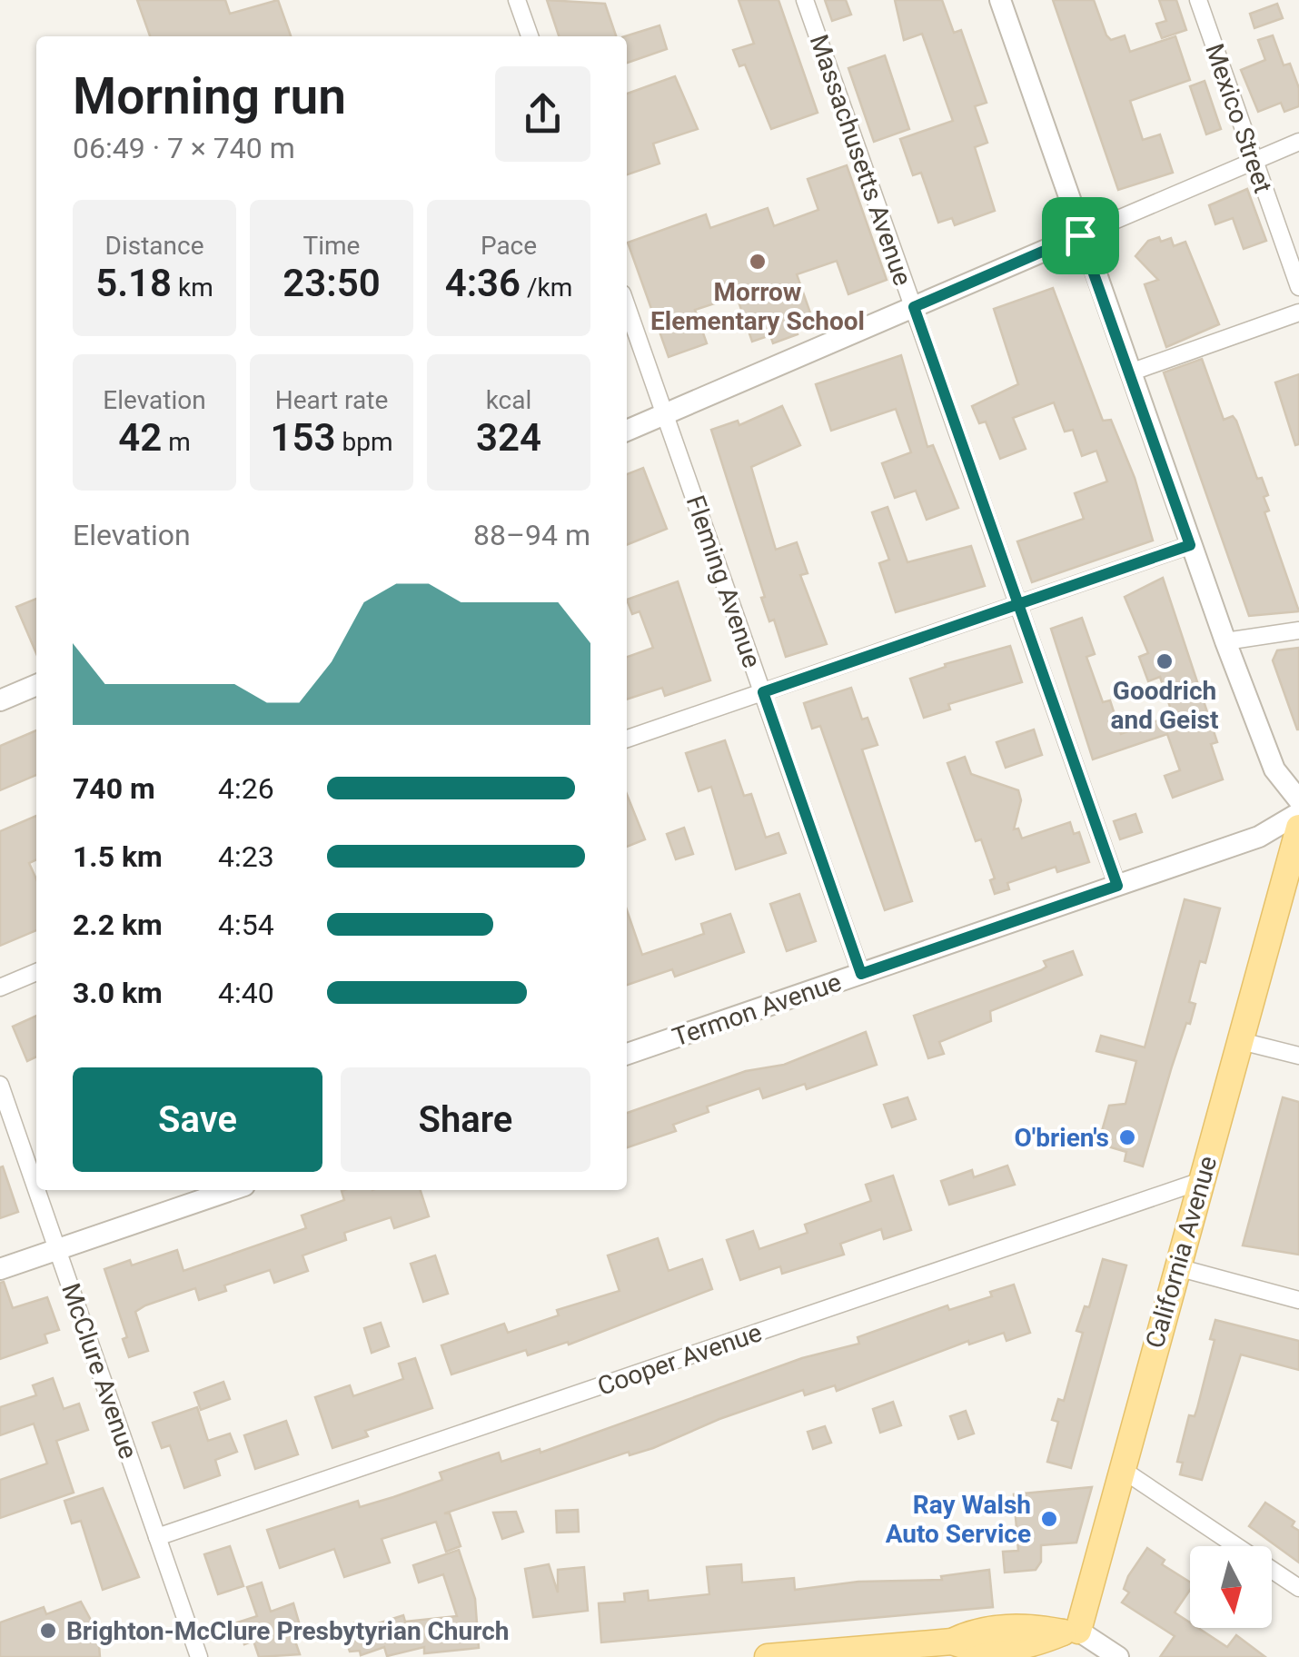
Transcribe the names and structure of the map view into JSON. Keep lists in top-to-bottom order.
{
  "streets": {
    "main road": ["California Avenue"],
    "street": [
      "Mexico Street",
      "Massachusetts Avenue",
      "Fleming Avenue",
      "Termon Avenue",
      "Cooper Avenue",
      "McClure Avenue"
    ]
  },
  "crossings": [
    ["Massachusetts Avenue", "Termon Avenue"],
    ["Fleming Avenue", "Termon Avenue"],
    ["California Avenue", "Cooper Avenue"],
    ["Cooper Avenue", "McClure Avenue"]
  ],
  "places": [
    "Morrow Elementary School",
    "Goodrich and Geist",
    "O'brien's",
    "Ray Walsh Auto Service",
    "Brighton-McClure Presbytyrian Church"
  ],
  "north": "bottom",
  "page": {
    "heading": ["Morning run", "06:49 · 7 × 740 m"],
    "stats": [
      ["Distance", "5.18 km"],
      ["Time", "23:50"],
      ["Pace", "4:36 /km"],
      ["Elevation", "42 m"],
      ["Heart rate", "153 bpm"],
      ["kcal", "324"]
    ],
    "chart": ["Elevation", "88–94 m"],
    "list": [
      {
        "name": "740 m",
        "note": "4:26"
      },
      {
        "name": "1.5 km",
        "note": "4:23"
      },
      {
        "name": "2.2 km",
        "note": "4:54"
      },
      {
        "name": "3.0 km",
        "note": "4:40"
      }
    ],
    "buttons": ["Save", "Share"]
  }
}
